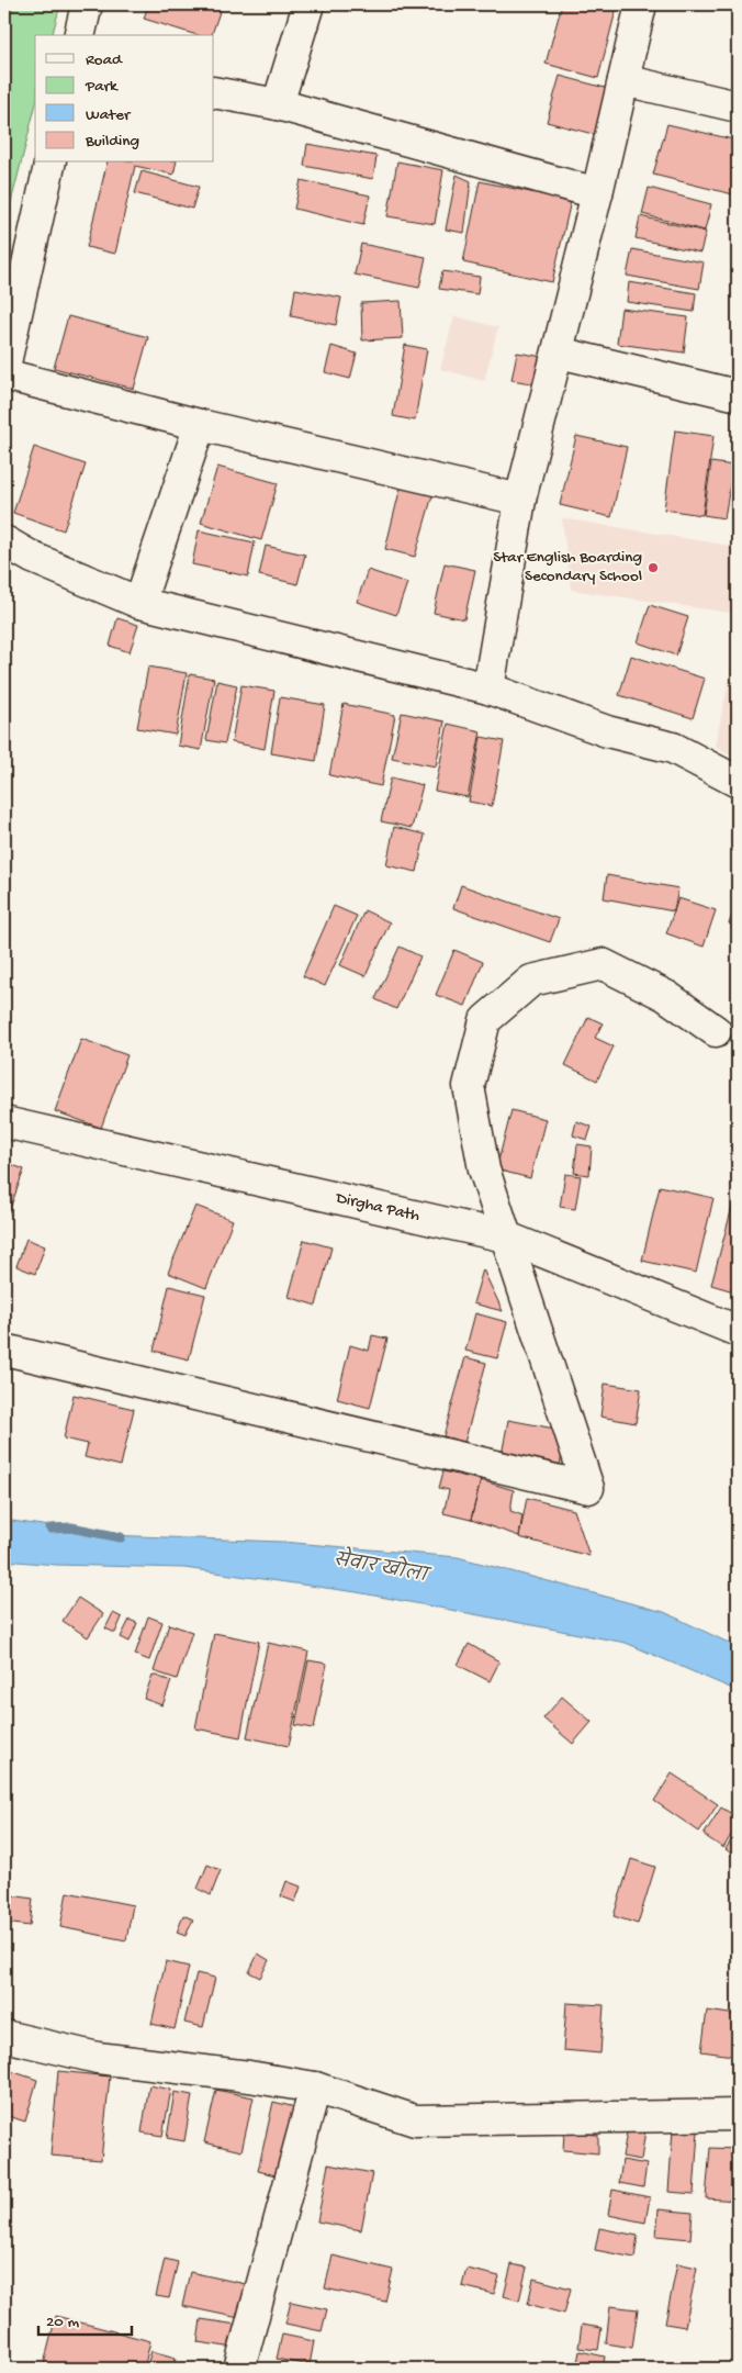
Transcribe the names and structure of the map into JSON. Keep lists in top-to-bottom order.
{
  "streets": {
    "street": ["Dirgha Path"]
  },
  "water": ["सेवार खोला"],
  "places": ["Star English Boarding Secondary School"],
  "legend": [
    "Road",
    "Park",
    "Water",
    "Building"
  ],
  "scale_bar": "20 m"
}
